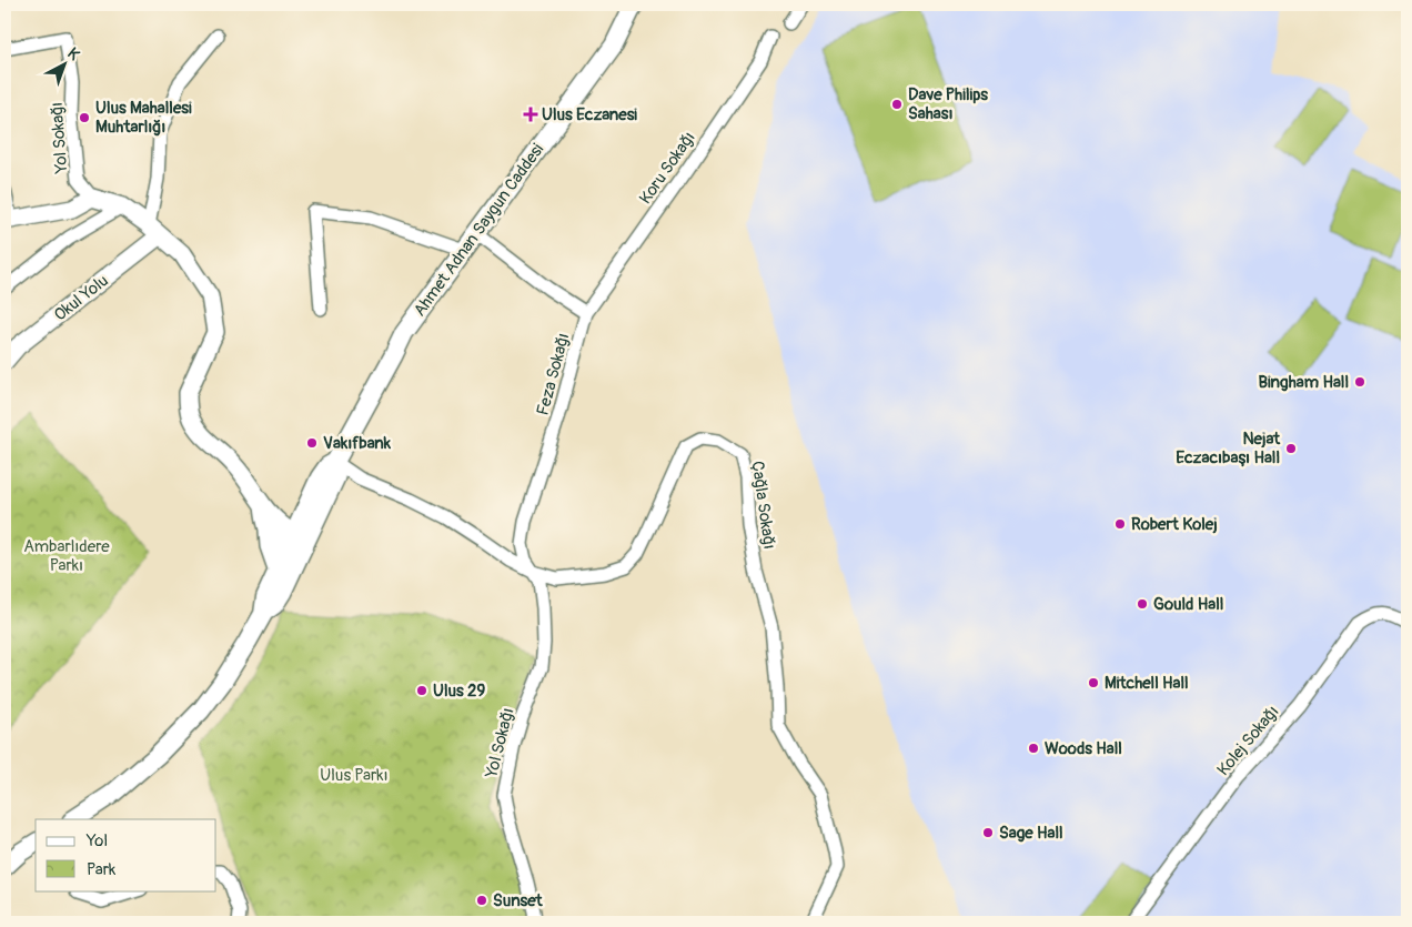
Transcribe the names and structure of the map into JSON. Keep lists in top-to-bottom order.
{
  "streets": {
    "main road": ["Ahmet Adnan Saygun Caddesi"],
    "street": [
      "Yol Sokağı",
      "Koru Sokağı",
      "Okul Yolu",
      "Feza Sokağı",
      "Çağla Sokağı",
      "Kolej Sokağı"
    ]
  },
  "crossings": [
    ["Yol Sokağı", "Feza Sokağı"],
    ["Yol Sokağı", "Çağla Sokağı"],
    ["Koru Sokağı", "Feza Sokağı"],
    ["Ahmet Adnan Saygun Caddesi", "Çağla Sokağı"],
    ["Feza Sokağı", "Çağla Sokağı"]
  ],
  "parks": ["Ambarlıdere Parkı", "Ulus Parkı"],
  "places": {
    "other": [
      "Dave Philips Sahası",
      "Ulus Mahallesi Muhtarlığı",
      "Bingham Hall",
      "Vakıfbank",
      "Nejat Eczacıbaşı Hall",
      "Robert Kolej",
      "Gould Hall",
      "Mitchell Hall",
      "Ulus 29",
      "Woods Hall",
      "Sage Hall",
      "Sunset"
    ],
    "health": ["Ulus Eczanesi"]
  },
  "legend": ["Yol", "Park"],
  "north": "top right"
}
